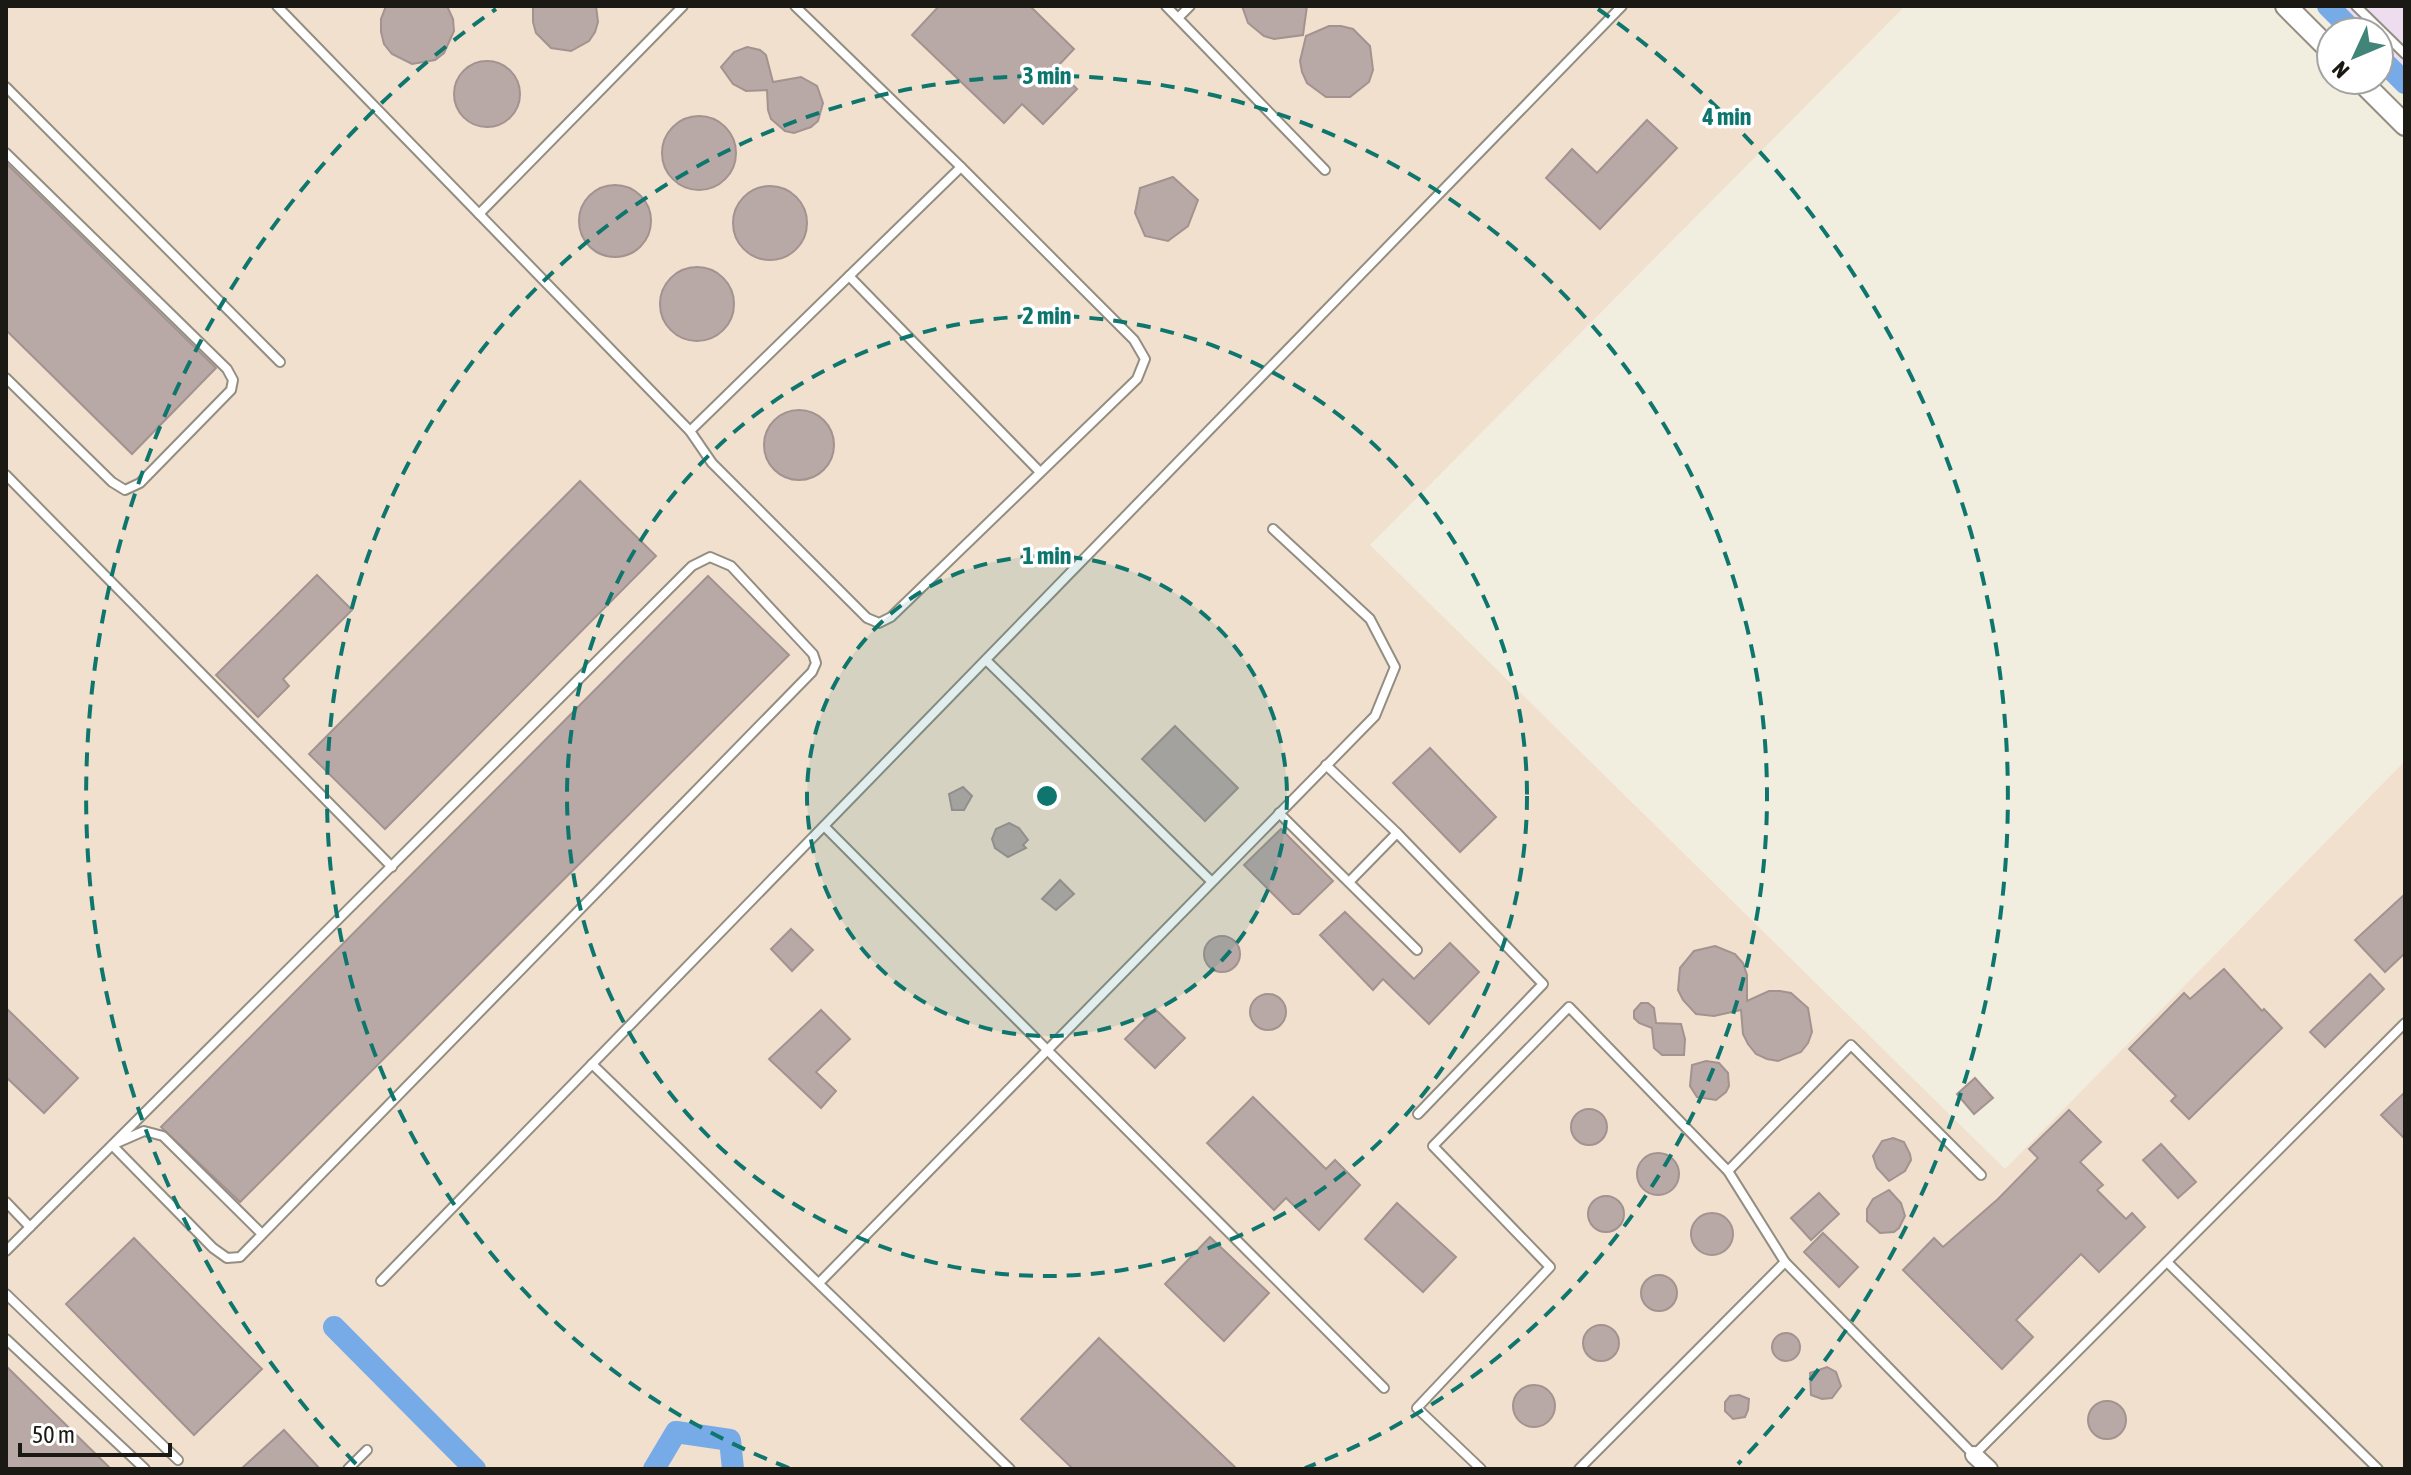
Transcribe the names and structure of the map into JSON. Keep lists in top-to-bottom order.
{
  "scale_bar": "50 m",
  "north": "bottom left",
  "rings": [
    "3 min",
    "4 min",
    "2 min",
    "1 min"
  ]
}
